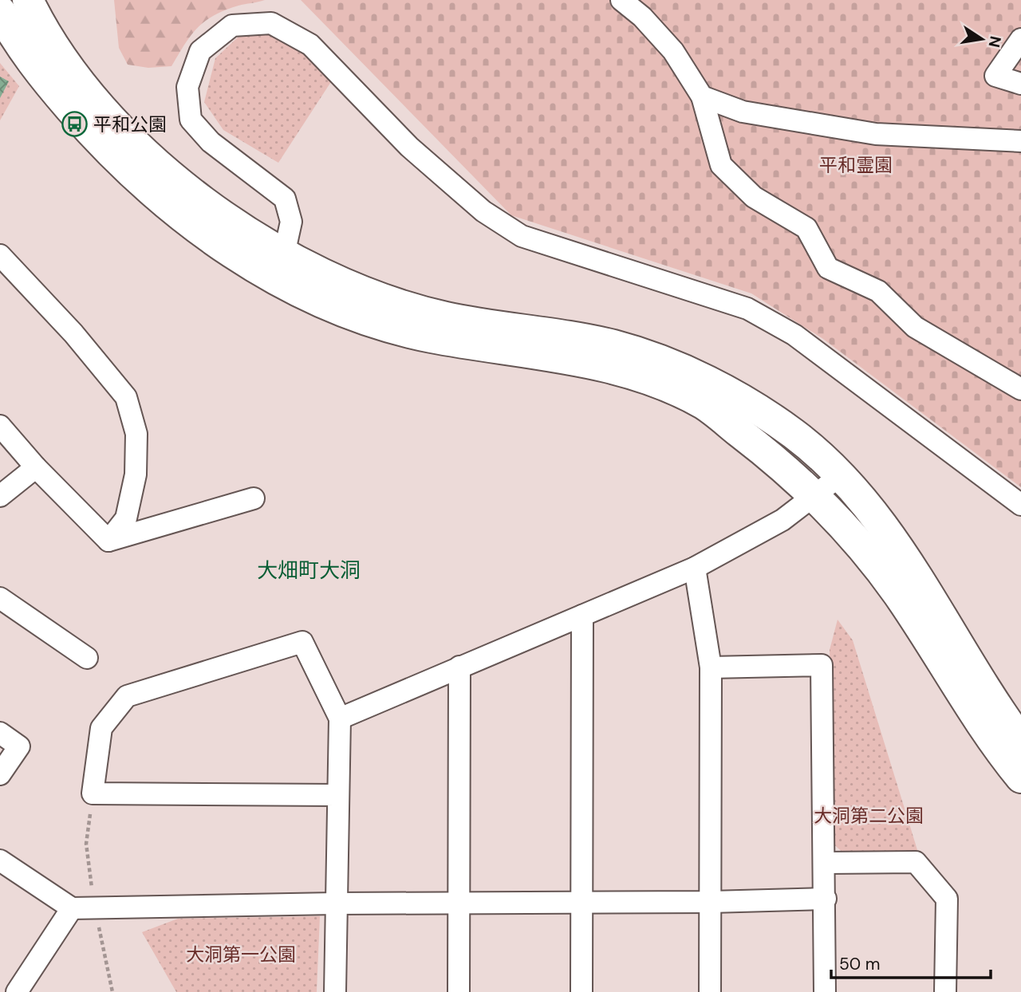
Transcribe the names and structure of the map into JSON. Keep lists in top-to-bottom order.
{
  "districts": ["大畑町大洞"],
  "parks": ["平和霊園", "大洞第二公園", "大洞第一公園"],
  "places": {
    "bus stop": ["平和公園"]
  },
  "scale_bar": "50 m",
  "north": "right"
}
